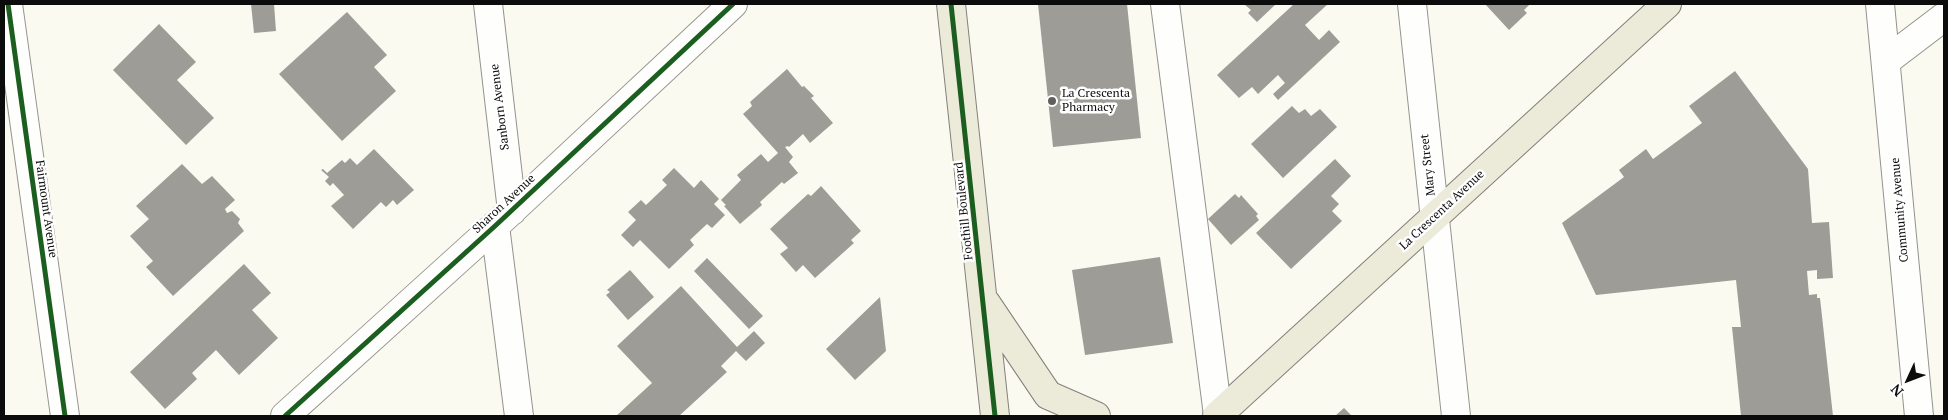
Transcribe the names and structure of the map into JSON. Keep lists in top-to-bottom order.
{
  "streets": {
    "main road": ["La Crescenta Avenue", "Foothill Boulevard"],
    "street": [
      "Sanborn Avenue",
      "Mary Street",
      "Sharon Avenue",
      "Fairmount Avenue",
      "Community Avenue"
    ]
  },
  "crossings": [
    ["Sanborn Avenue", "Sharon Avenue"],
    ["Mary Street", "La Crescenta Avenue"]
  ],
  "places": ["La Crescenta Pharmacy"],
  "north": "bottom left"
}
